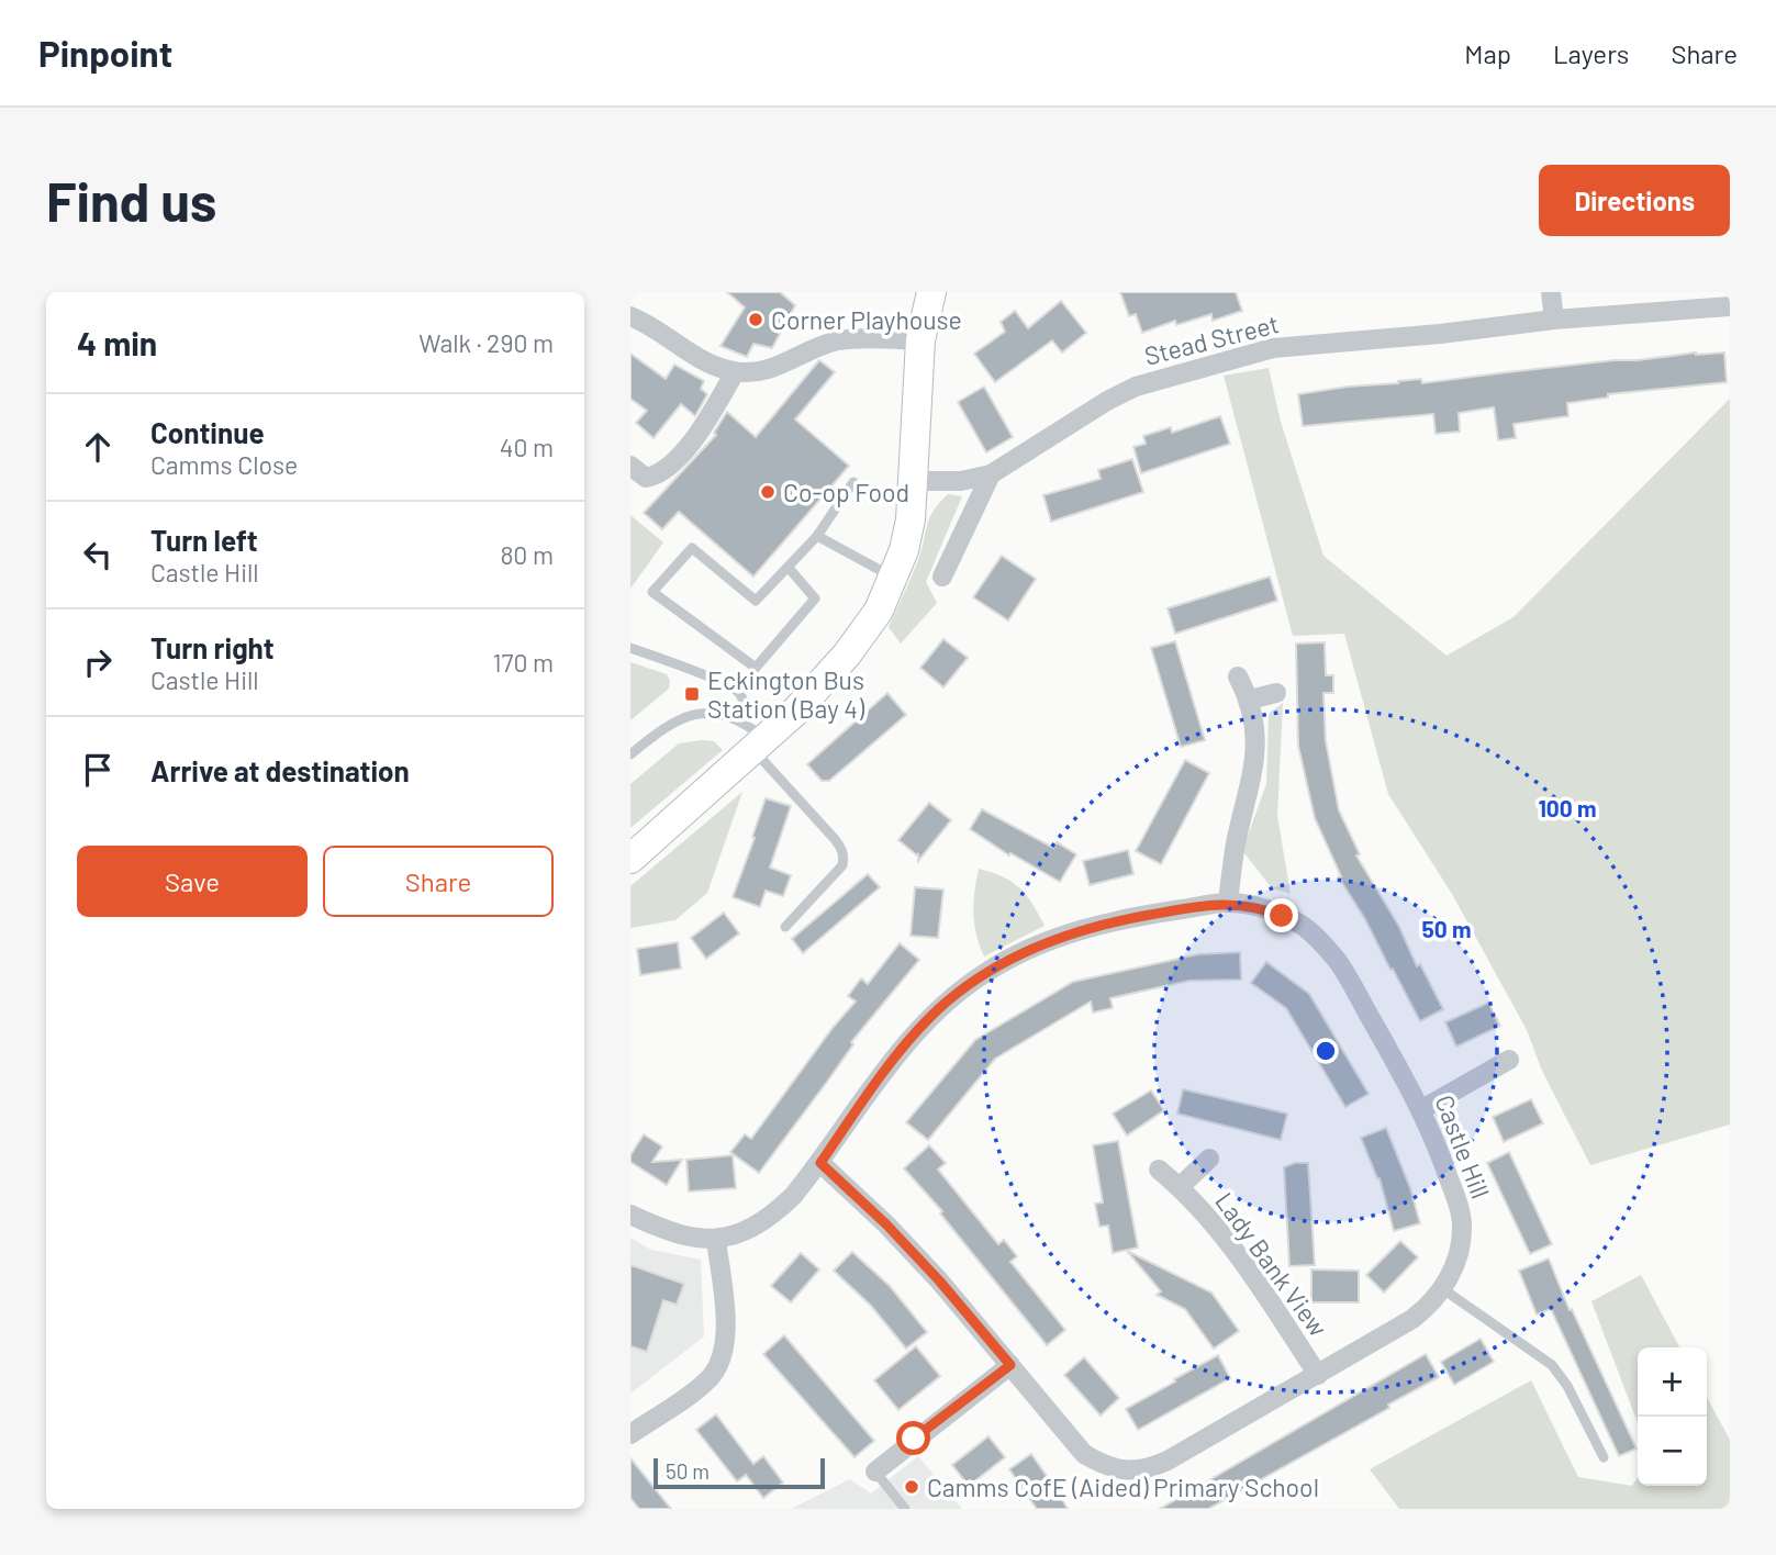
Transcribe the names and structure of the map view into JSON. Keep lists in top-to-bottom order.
{
  "streets": {
    "street": ["Stead Street", "Castle Hill", "Lady Bank View"]
  },
  "crossings": [
    ["Castle Hill", "Lady Bank View"]
  ],
  "places": {
    "other": ["Corner Playhouse", "Co-op Food", "Camms CofE (Aided) Primary School"],
    "transit": ["Eckington Bus Station (Bay 4)"]
  },
  "scale_bar": "50 m",
  "page": {
    "header": "Pinpoint",
    "nav": ["Map", "Layers", "Share"],
    "buttons": [
      "Directions",
      ["Save", "Share"]
    ],
    "title": "Find us",
    "heading": ["4 min", "Walk · 290 m"],
    "list": [
      ["Continue", "Camms Close", "40 m"],
      ["Turn left", "Castle Hill", "80 m"],
      ["Turn right", "Castle Hill", "170 m"],
      "Arrive at destination"
    ],
    "map_buttons": ["+", "−"],
    "scale": "50 m"
  },
  "rings": ["100 m", "50 m"]
}
